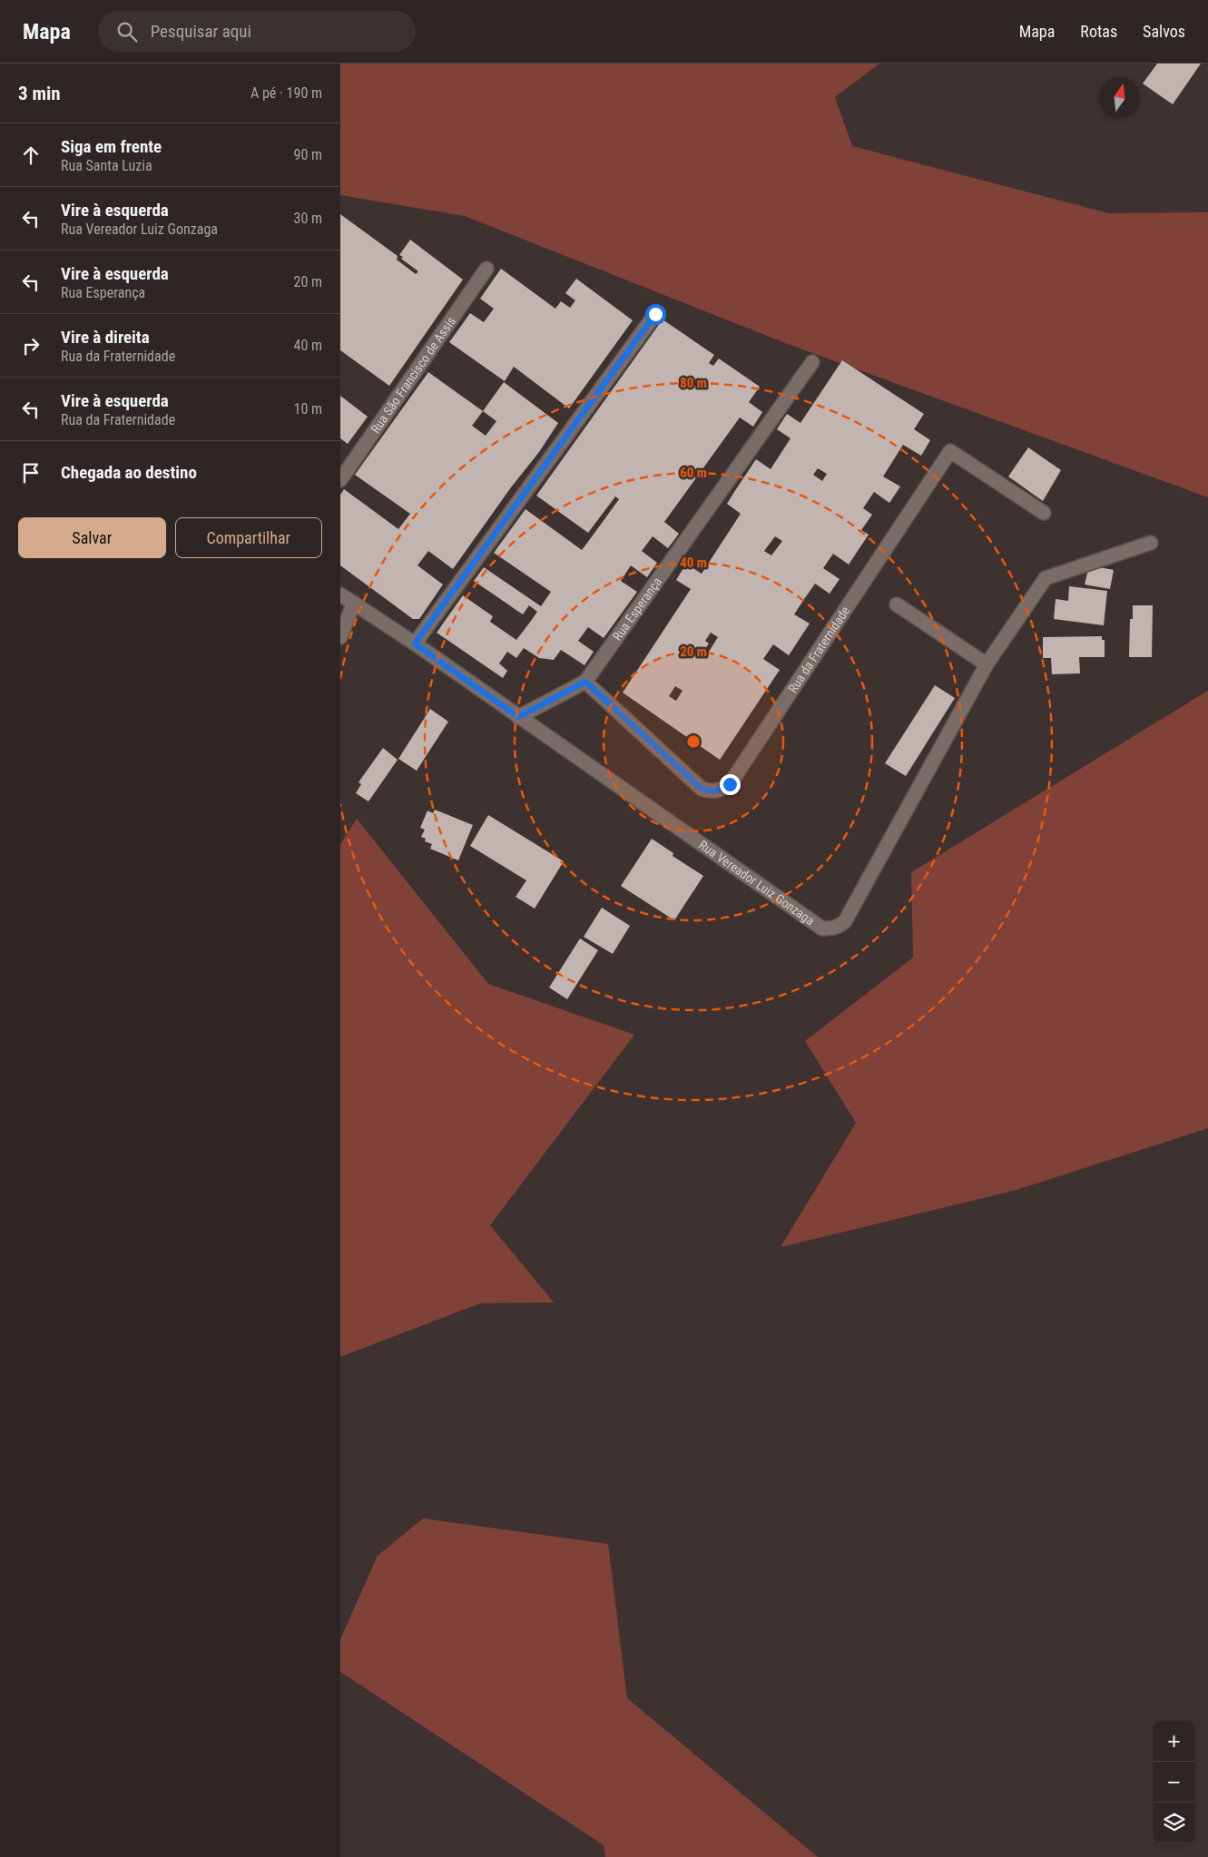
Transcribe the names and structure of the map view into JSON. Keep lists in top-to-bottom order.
{
  "streets": {
    "street": [
      "Rua São Francisco de Assis",
      "Rua Esperança",
      "Rua da Fraternidade",
      "Rua Vereador Luiz Gonzaga"
    ]
  },
  "crossings": [
    ["Rua Esperança", "Rua da Fraternidade"],
    ["Rua Esperança", "Rua Vereador Luiz Gonzaga"]
  ],
  "north": "top",
  "page": {
    "header": "Mapa",
    "search": "Pesquisar aqui",
    "nav": ["Mapa", "Rotas", "Salvos"],
    "heading": ["3 min", "A pé · 190 m"],
    "list": [
      ["Siga em frente", "Rua Santa Luzia", "90 m"],
      ["Vire à esquerda", "Rua Vereador Luiz Gonzaga", "30 m"],
      ["Vire à esquerda", "Rua Esperança", "20 m"],
      ["Vire à direita", "Rua da Fraternidade", "40 m"],
      ["Vire à esquerda", "Rua da Fraternidade", "10 m"],
      "Chegada ao destino"
    ],
    "buttons": ["Salvar", "Compartilhar"],
    "map_buttons": ["+", "−"]
  },
  "rings": [
    "80 m",
    "60 m",
    "40 m",
    "20 m"
  ]
}
